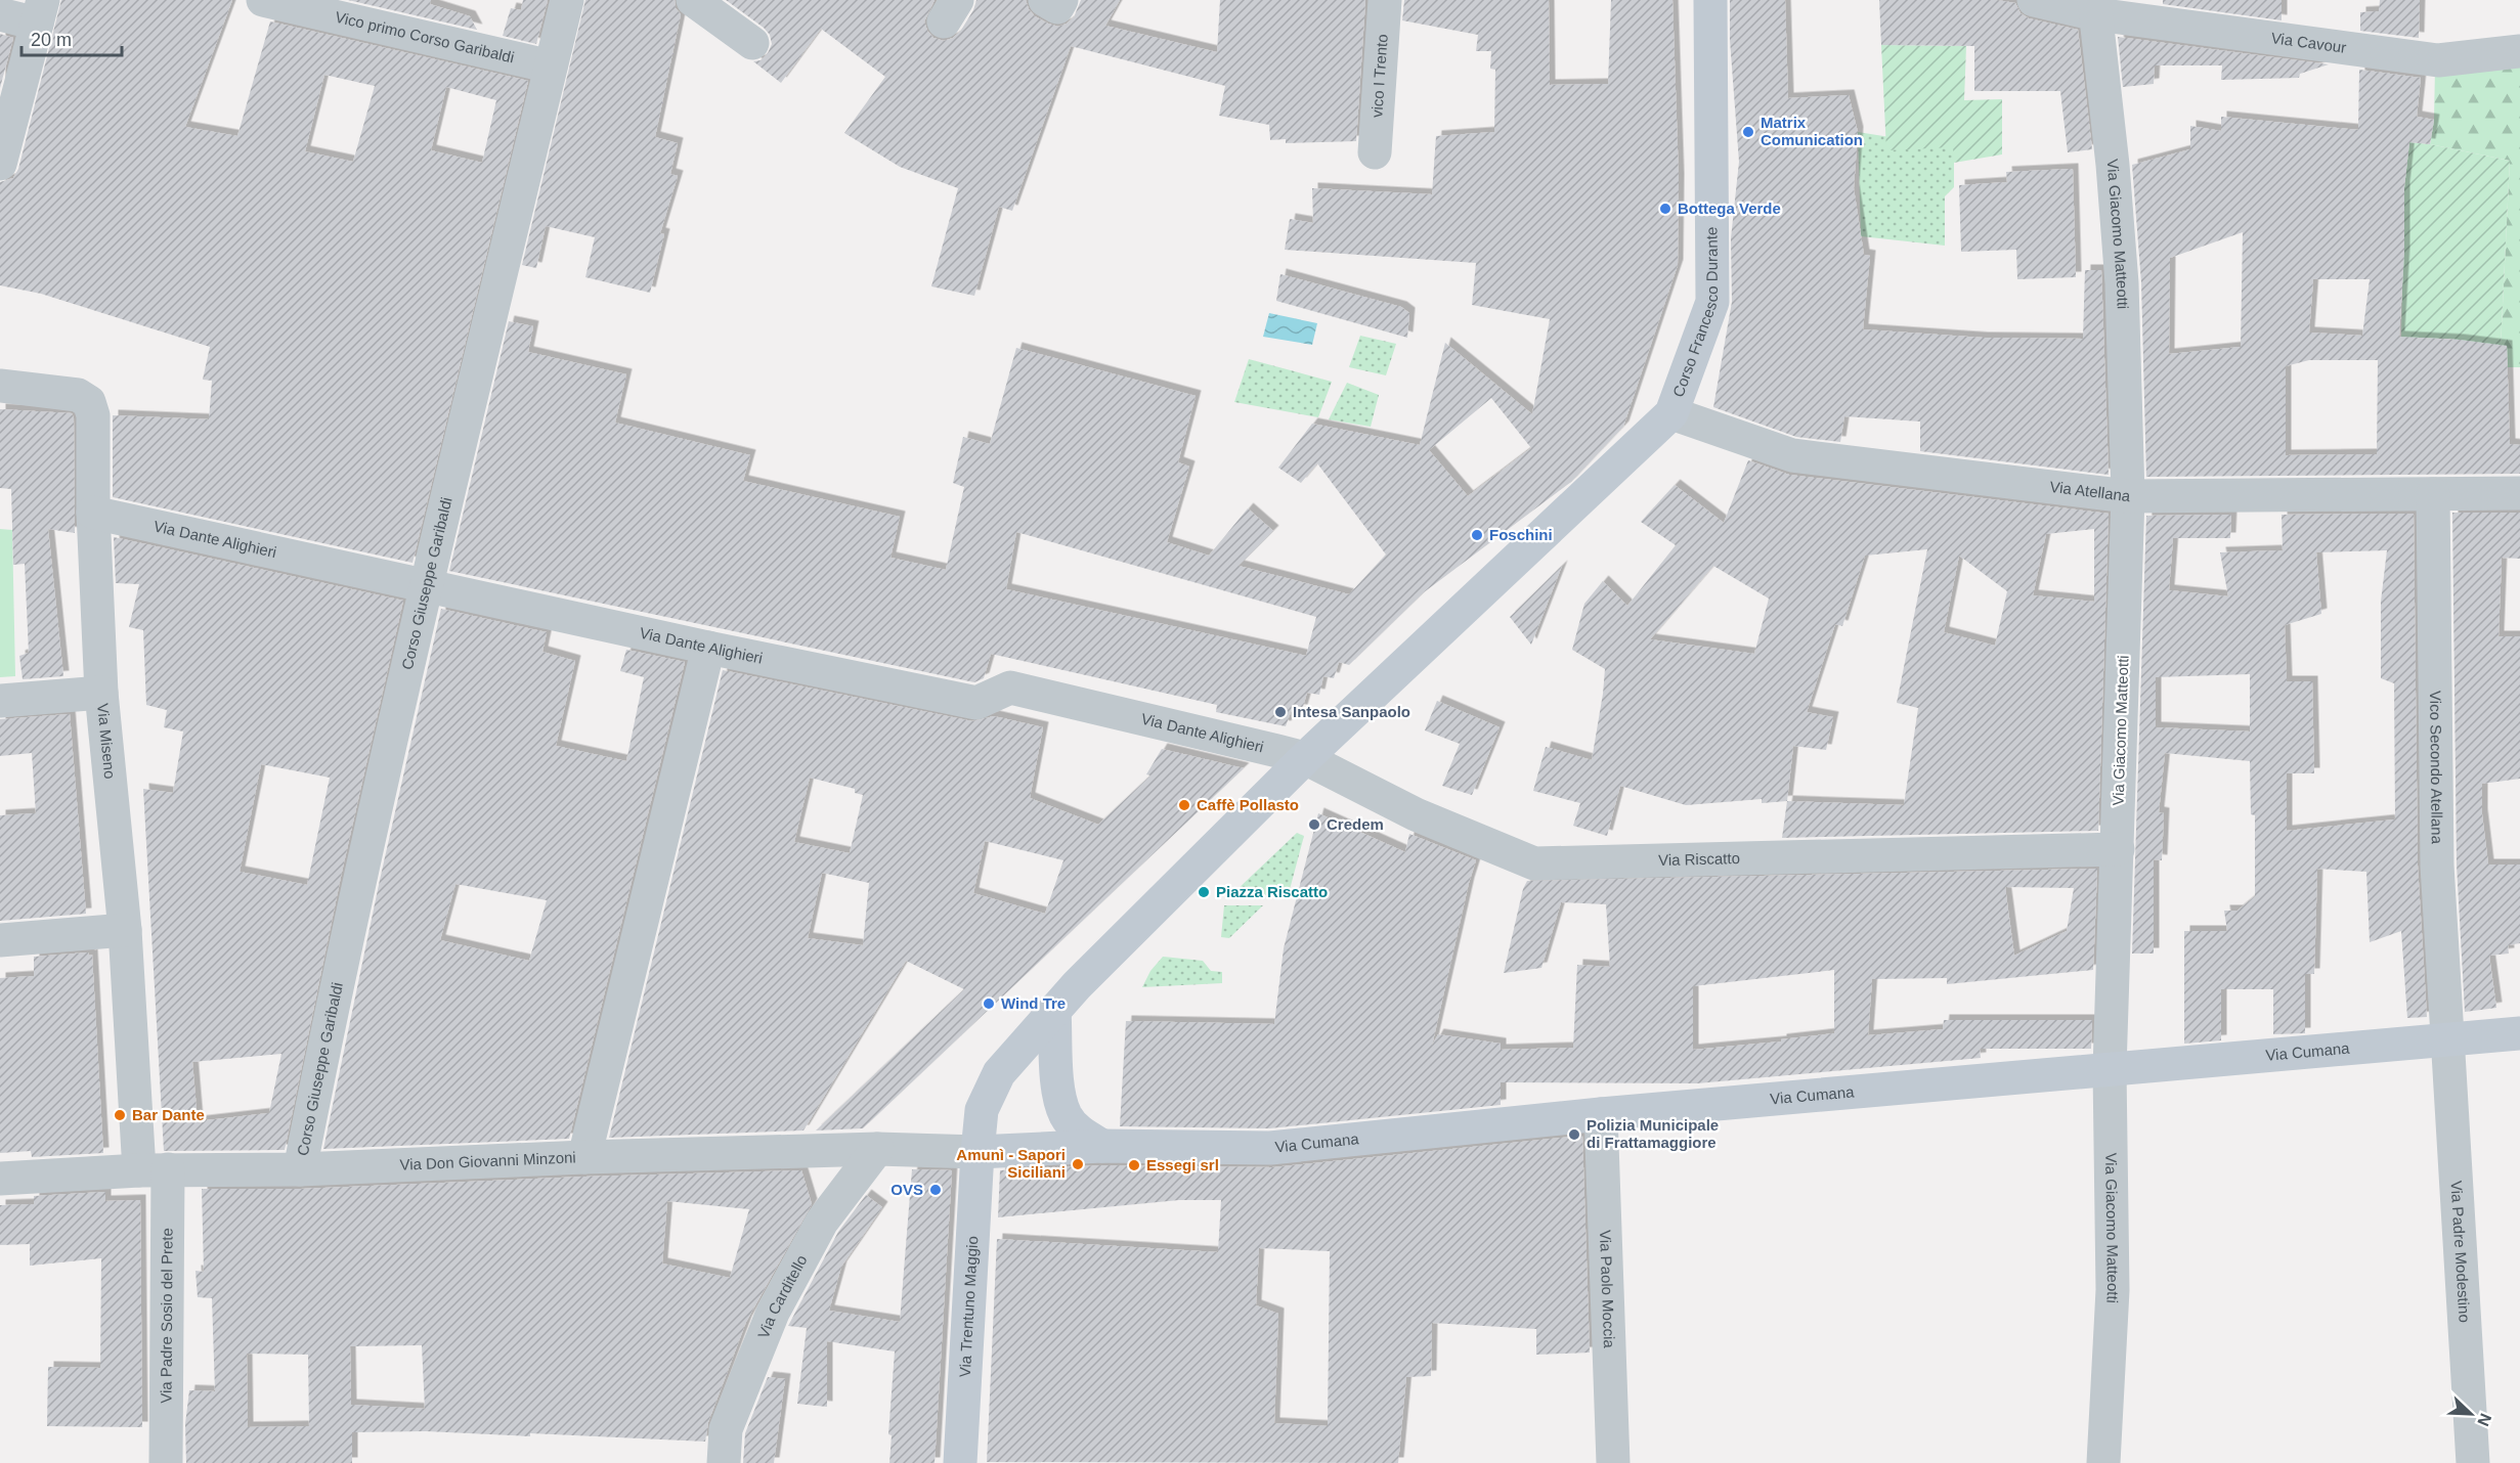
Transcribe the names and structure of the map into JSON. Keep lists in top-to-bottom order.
{
  "streets": {
    "street": [
      "Vico primo Corso Garibaldi",
      "Via Cavour",
      "vico I Trento",
      "Via Giacomo Matteotti",
      "Corso Francesco Durante",
      "Via Atellana",
      "Via Dante Alighieri",
      "Corso Giuseppe Garibaldi",
      "Via Miseno",
      "Vico Secondo Atellana",
      "Via Riscatto",
      "Via Cumana",
      "Via Don Giovanni Minzoni",
      "Via Padre Modestino",
      "Via Paolo Moccia",
      "Via Carditello",
      "Via Trentuno Maggio",
      "Via Padre Sosio del Prete"
    ]
  },
  "crossings": [
    ["Vico primo Corso Garibaldi", "Corso Giuseppe Garibaldi"],
    ["Via Cavour", "Via Giacomo Matteotti"],
    ["Via Giacomo Matteotti", "Via Atellana"],
    ["Via Giacomo Matteotti", "Via Riscatto"],
    ["Via Giacomo Matteotti", "Via Cumana"],
    ["Corso Francesco Durante", "Via Atellana"],
    ["Corso Francesco Durante", "Via Dante Alighieri"],
    ["Corso Francesco Durante", "Via Riscatto"],
    ["Via Atellana", "Vico Secondo Atellana"],
    ["Via Dante Alighieri", "Corso Giuseppe Garibaldi"],
    ["Via Dante Alighieri", "Via Miseno"],
    ["Via Dante Alighieri", "Via Riscatto"],
    ["Corso Giuseppe Garibaldi", "Via Don Giovanni Minzoni"],
    ["Via Miseno", "Via Don Giovanni Minzoni"],
    ["Via Miseno", "Via Padre Sosio del Prete"],
    ["Vico Secondo Atellana", "Via Cumana"],
    ["Vico Secondo Atellana", "Via Padre Modestino"],
    ["Via Cumana", "Via Padre Modestino"],
    ["Via Cumana", "Via Paolo Moccia"],
    ["Via Don Giovanni Minzoni", "Via Carditello"],
    ["Via Don Giovanni Minzoni", "Via Trentuno Maggio"],
    ["Via Don Giovanni Minzoni", "Via Padre Sosio del Prete"]
  ],
  "places": [
    "Matrix Comunication",
    "Bottega Verde",
    "Foschini",
    "Intesa Sanpaolo",
    "Caffè Pollasto",
    "Credem",
    "Piazza Riscatto",
    "Wind Tre",
    "Bar Dante",
    "Polizia Municipale di Frattamaggiore",
    "Amunì - Sapori Siciliani",
    "Essegi srl",
    "OVS"
  ],
  "scale_bar": "20 m",
  "north": "bottom right"
}
